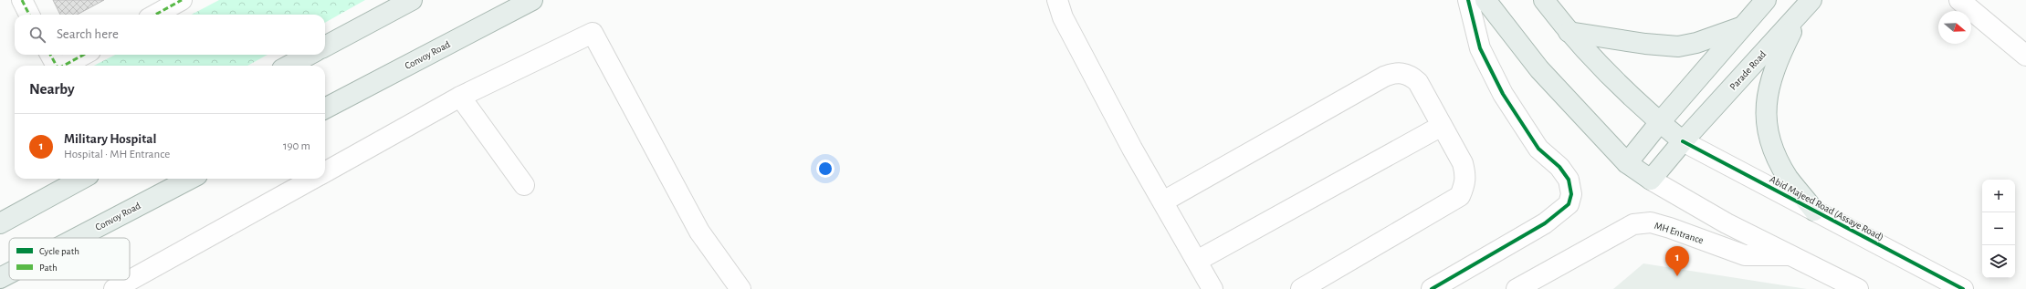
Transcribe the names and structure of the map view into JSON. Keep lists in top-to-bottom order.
{
  "streets": {
    "main road": ["Convoy Road", "Parade Road"],
    "street": ["Abid Majeed Road (Assaye Road)", "MH Entrance"]
  },
  "crossings": [
    ["Parade Road", "Abid Majeed Road (Assaye Road)"]
  ],
  "legend": ["Cycle path", "Path"],
  "north": "right",
  "page": {
    "search": "Search here",
    "heading": "Nearby",
    "list": [
      {
        "mark": "1",
        "name": "Military Hospital",
        "note": "Hospital · MH Entrance",
        "value": "190 m"
      }
    ],
    "map_buttons": ["+", "−"],
    "pins": "1"
  }
}
